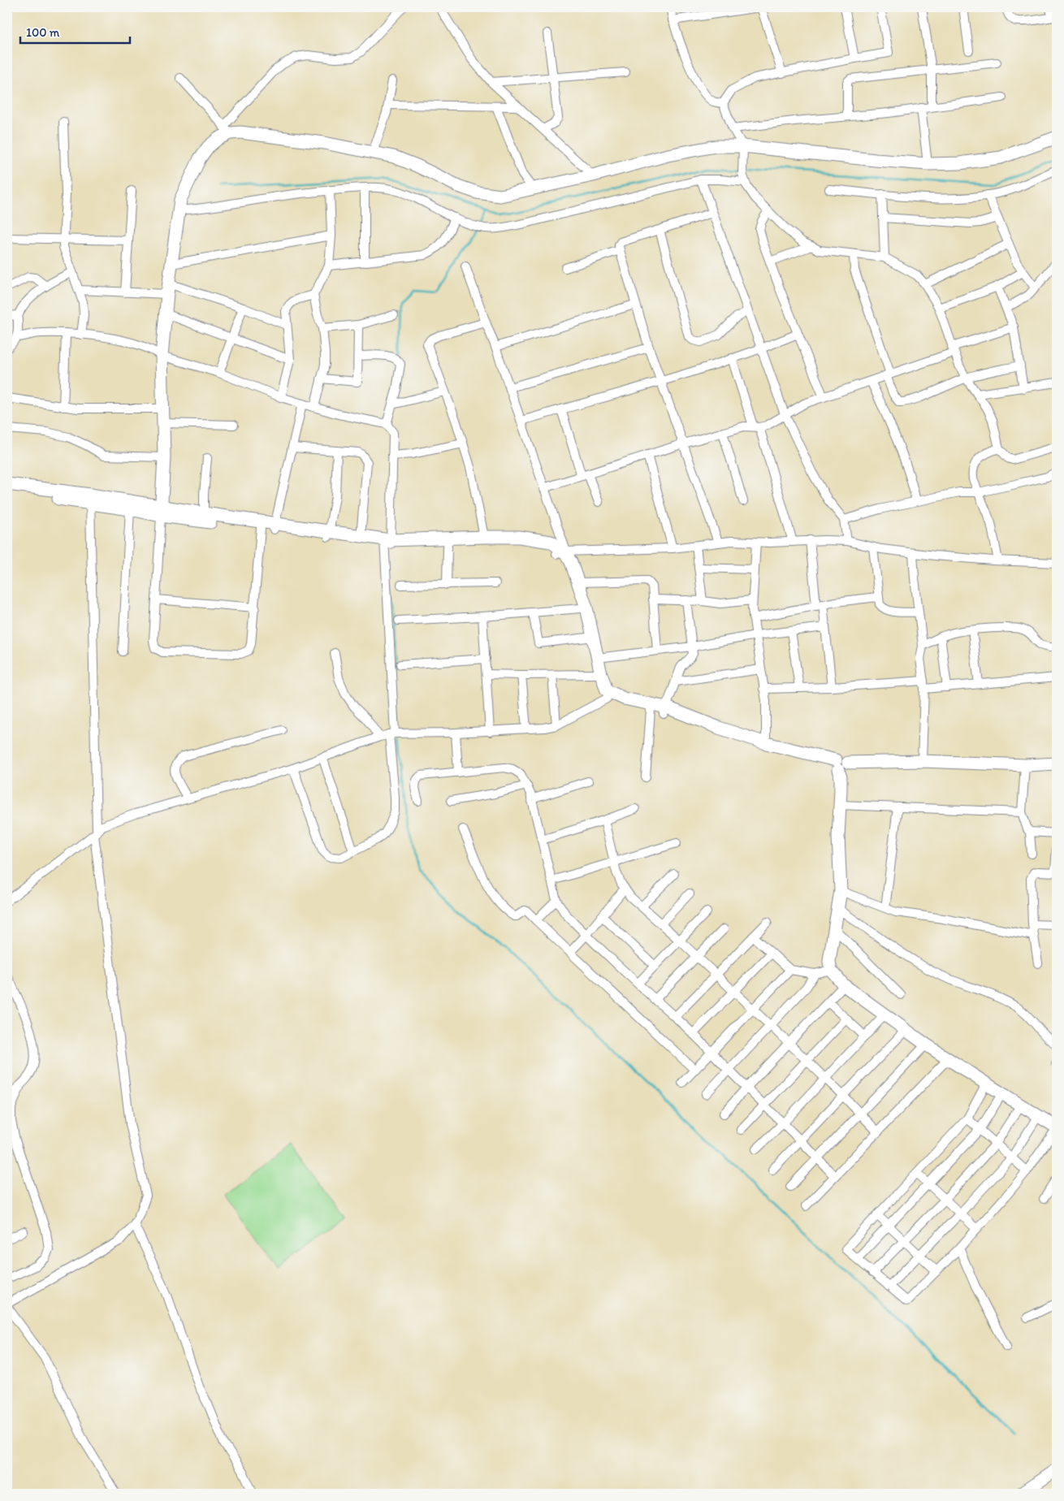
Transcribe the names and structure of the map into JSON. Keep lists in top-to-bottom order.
{
  "scale_bar": "100 m"
}
